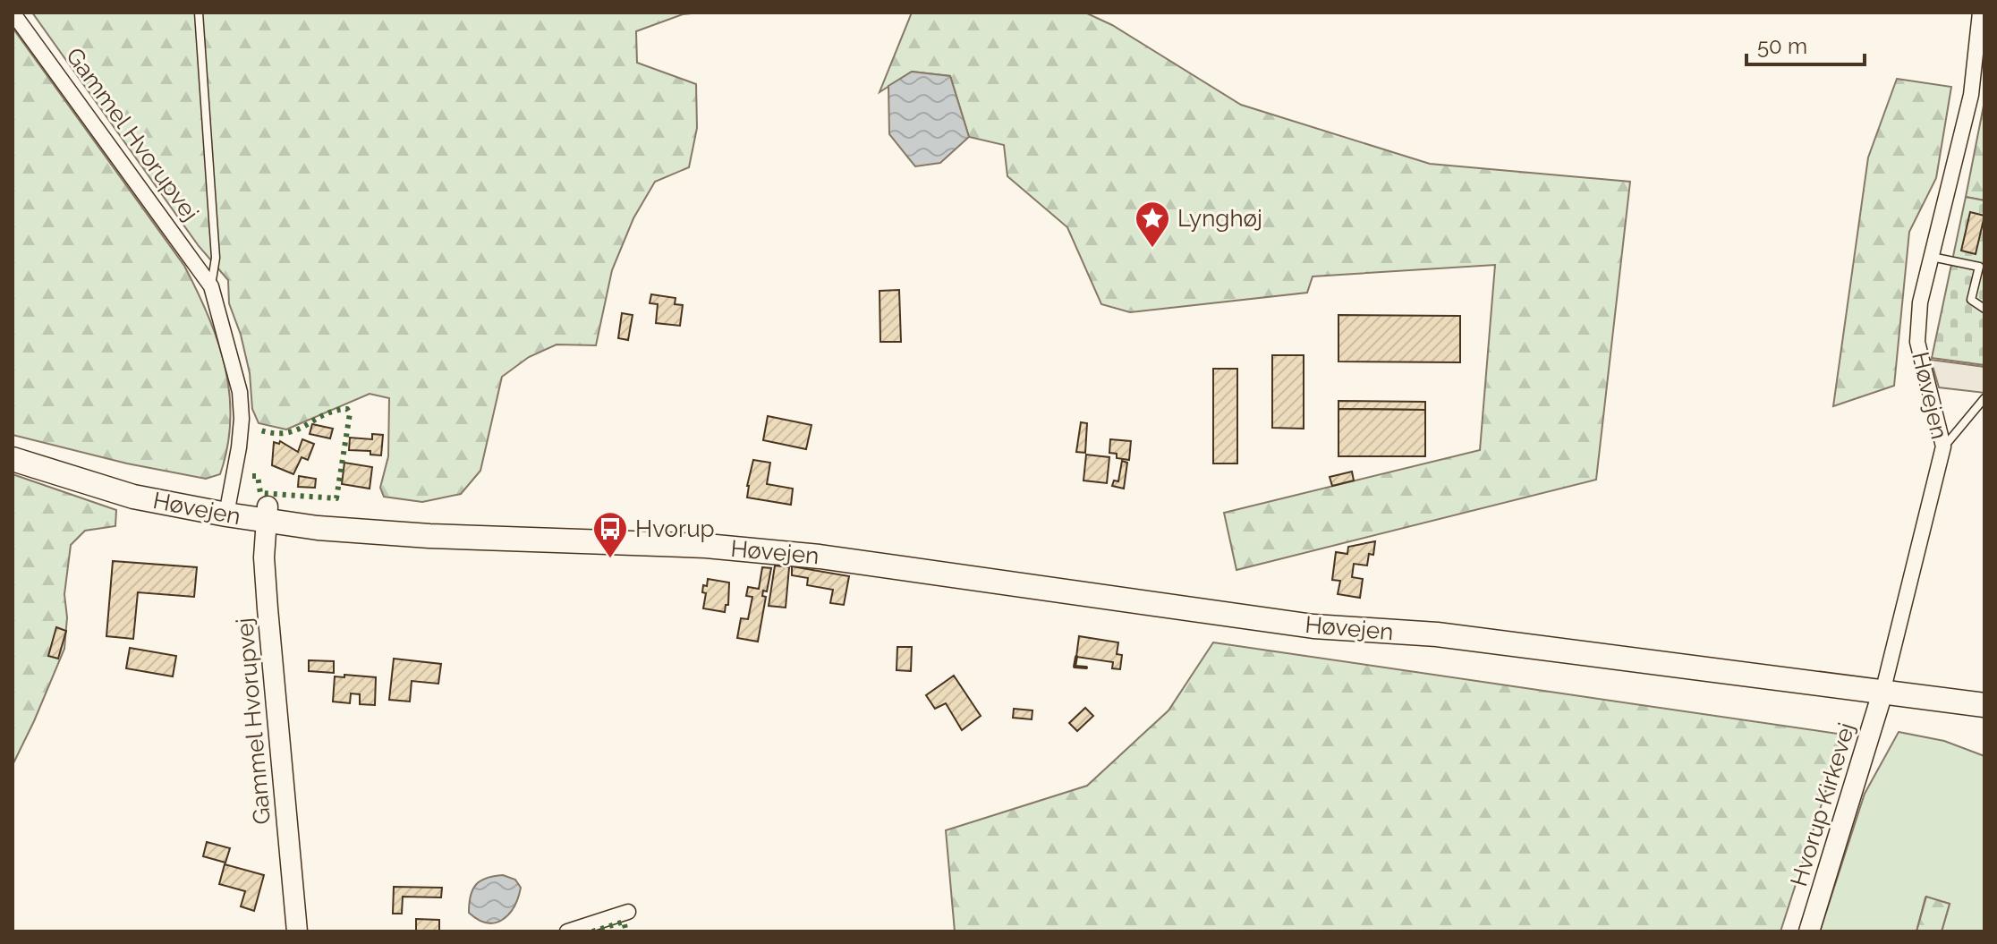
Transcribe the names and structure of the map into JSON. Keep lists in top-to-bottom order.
{
  "streets": {
    "main road": ["Høvejen"],
    "street": ["Gammel Hvorupvej", "Hvorup Kirkevej"]
  },
  "crossings": [
    ["Gammel Hvorupvej", "Høvejen"],
    ["Høvejen", "Hvorup Kirkevej"]
  ],
  "places": {
    "place": ["Lynghøj"],
    "bus stop": ["Hvorup"]
  },
  "scale_bar": "50 m"
}
